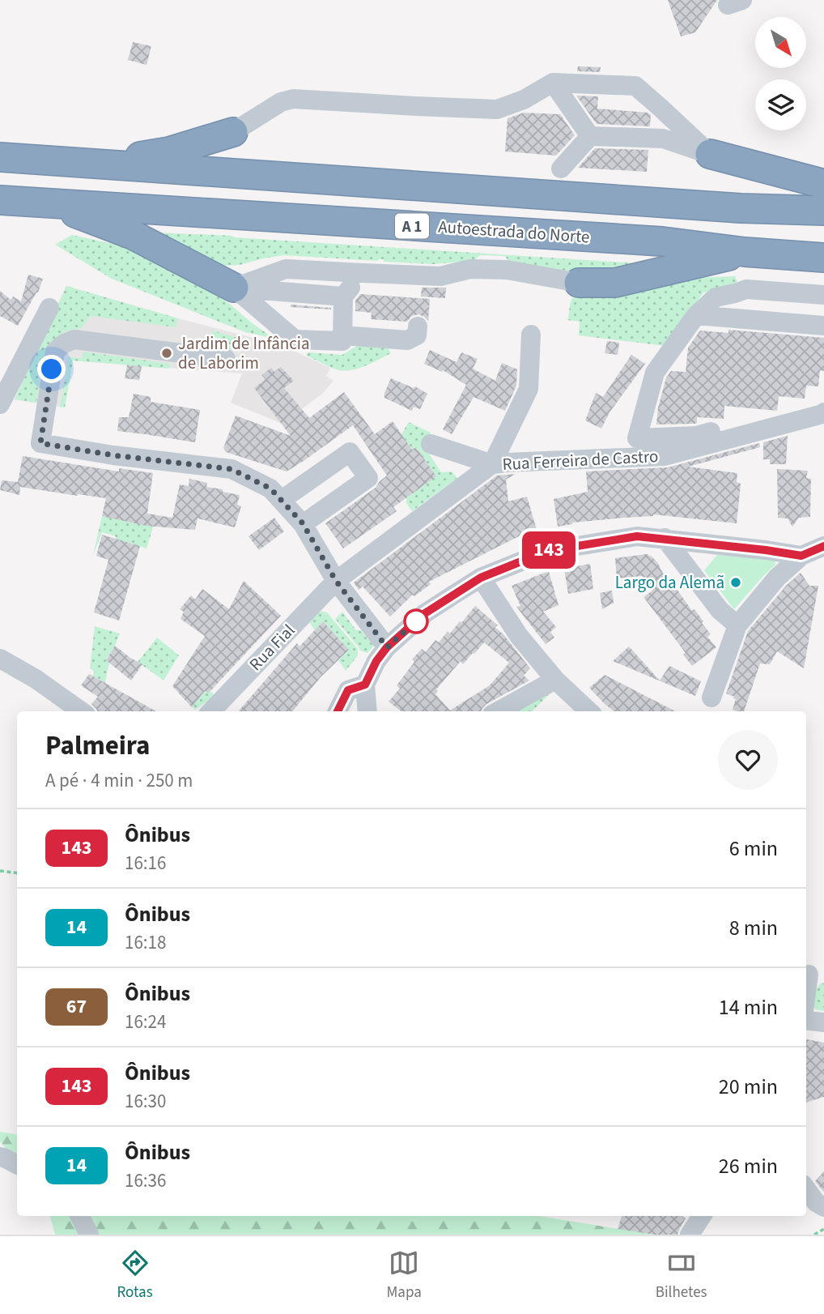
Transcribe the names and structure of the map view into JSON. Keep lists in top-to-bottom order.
{
  "streets": {
    "highway": ["A 1", "Autoestrada do Norte"],
    "street": ["Rua Ferreira de Castro", "Rua Fial"]
  },
  "crossings": [
    ["Rua Ferreira de Castro", "Rua Fial"]
  ],
  "places": ["Jardim de Infância de Laborim", "Largo da Alemã"],
  "lines": ["bus line 143"],
  "north": "bottom right",
  "page": {
    "on_map": "143",
    "heading": ["Palmeira", "A pé · 4 min · 250 m"],
    "list": [
      {
        "mark": "143",
        "name": "Ônibus",
        "note": "16:16",
        "value": "6 min"
      },
      {
        "mark": "14",
        "name": "Ônibus",
        "note": "16:18",
        "value": "8 min"
      },
      {
        "mark": "67",
        "name": "Ônibus",
        "note": "16:24",
        "value": "14 min"
      },
      {
        "mark": "143",
        "name": "Ônibus",
        "note": "16:30",
        "value": "20 min"
      },
      {
        "mark": "14",
        "name": "Ônibus",
        "note": "16:36",
        "value": "26 min"
      }
    ],
    "tabs": ["Rotas", "Mapa", "Bilhetes"]
  }
}
